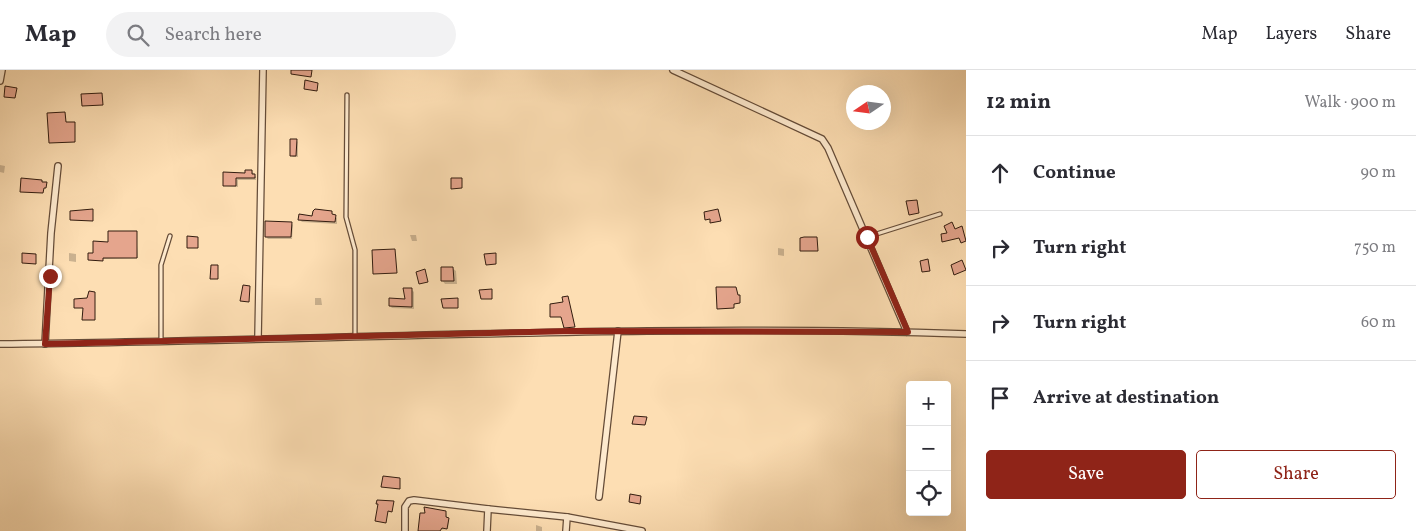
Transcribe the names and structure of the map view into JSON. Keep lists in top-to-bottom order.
{
  "north": "left",
  "page": {
    "header": "Map",
    "search": "Search here",
    "nav": ["Map", "Layers", "Share"],
    "heading": ["12 min", "Walk · 900 m"],
    "list": [
      ["Continue", "90 m"],
      ["Turn right", "750 m"],
      ["Turn right", "60 m"],
      "Arrive at destination"
    ],
    "map_buttons": ["+", "−"],
    "buttons": ["Save", "Share"]
  }
}
